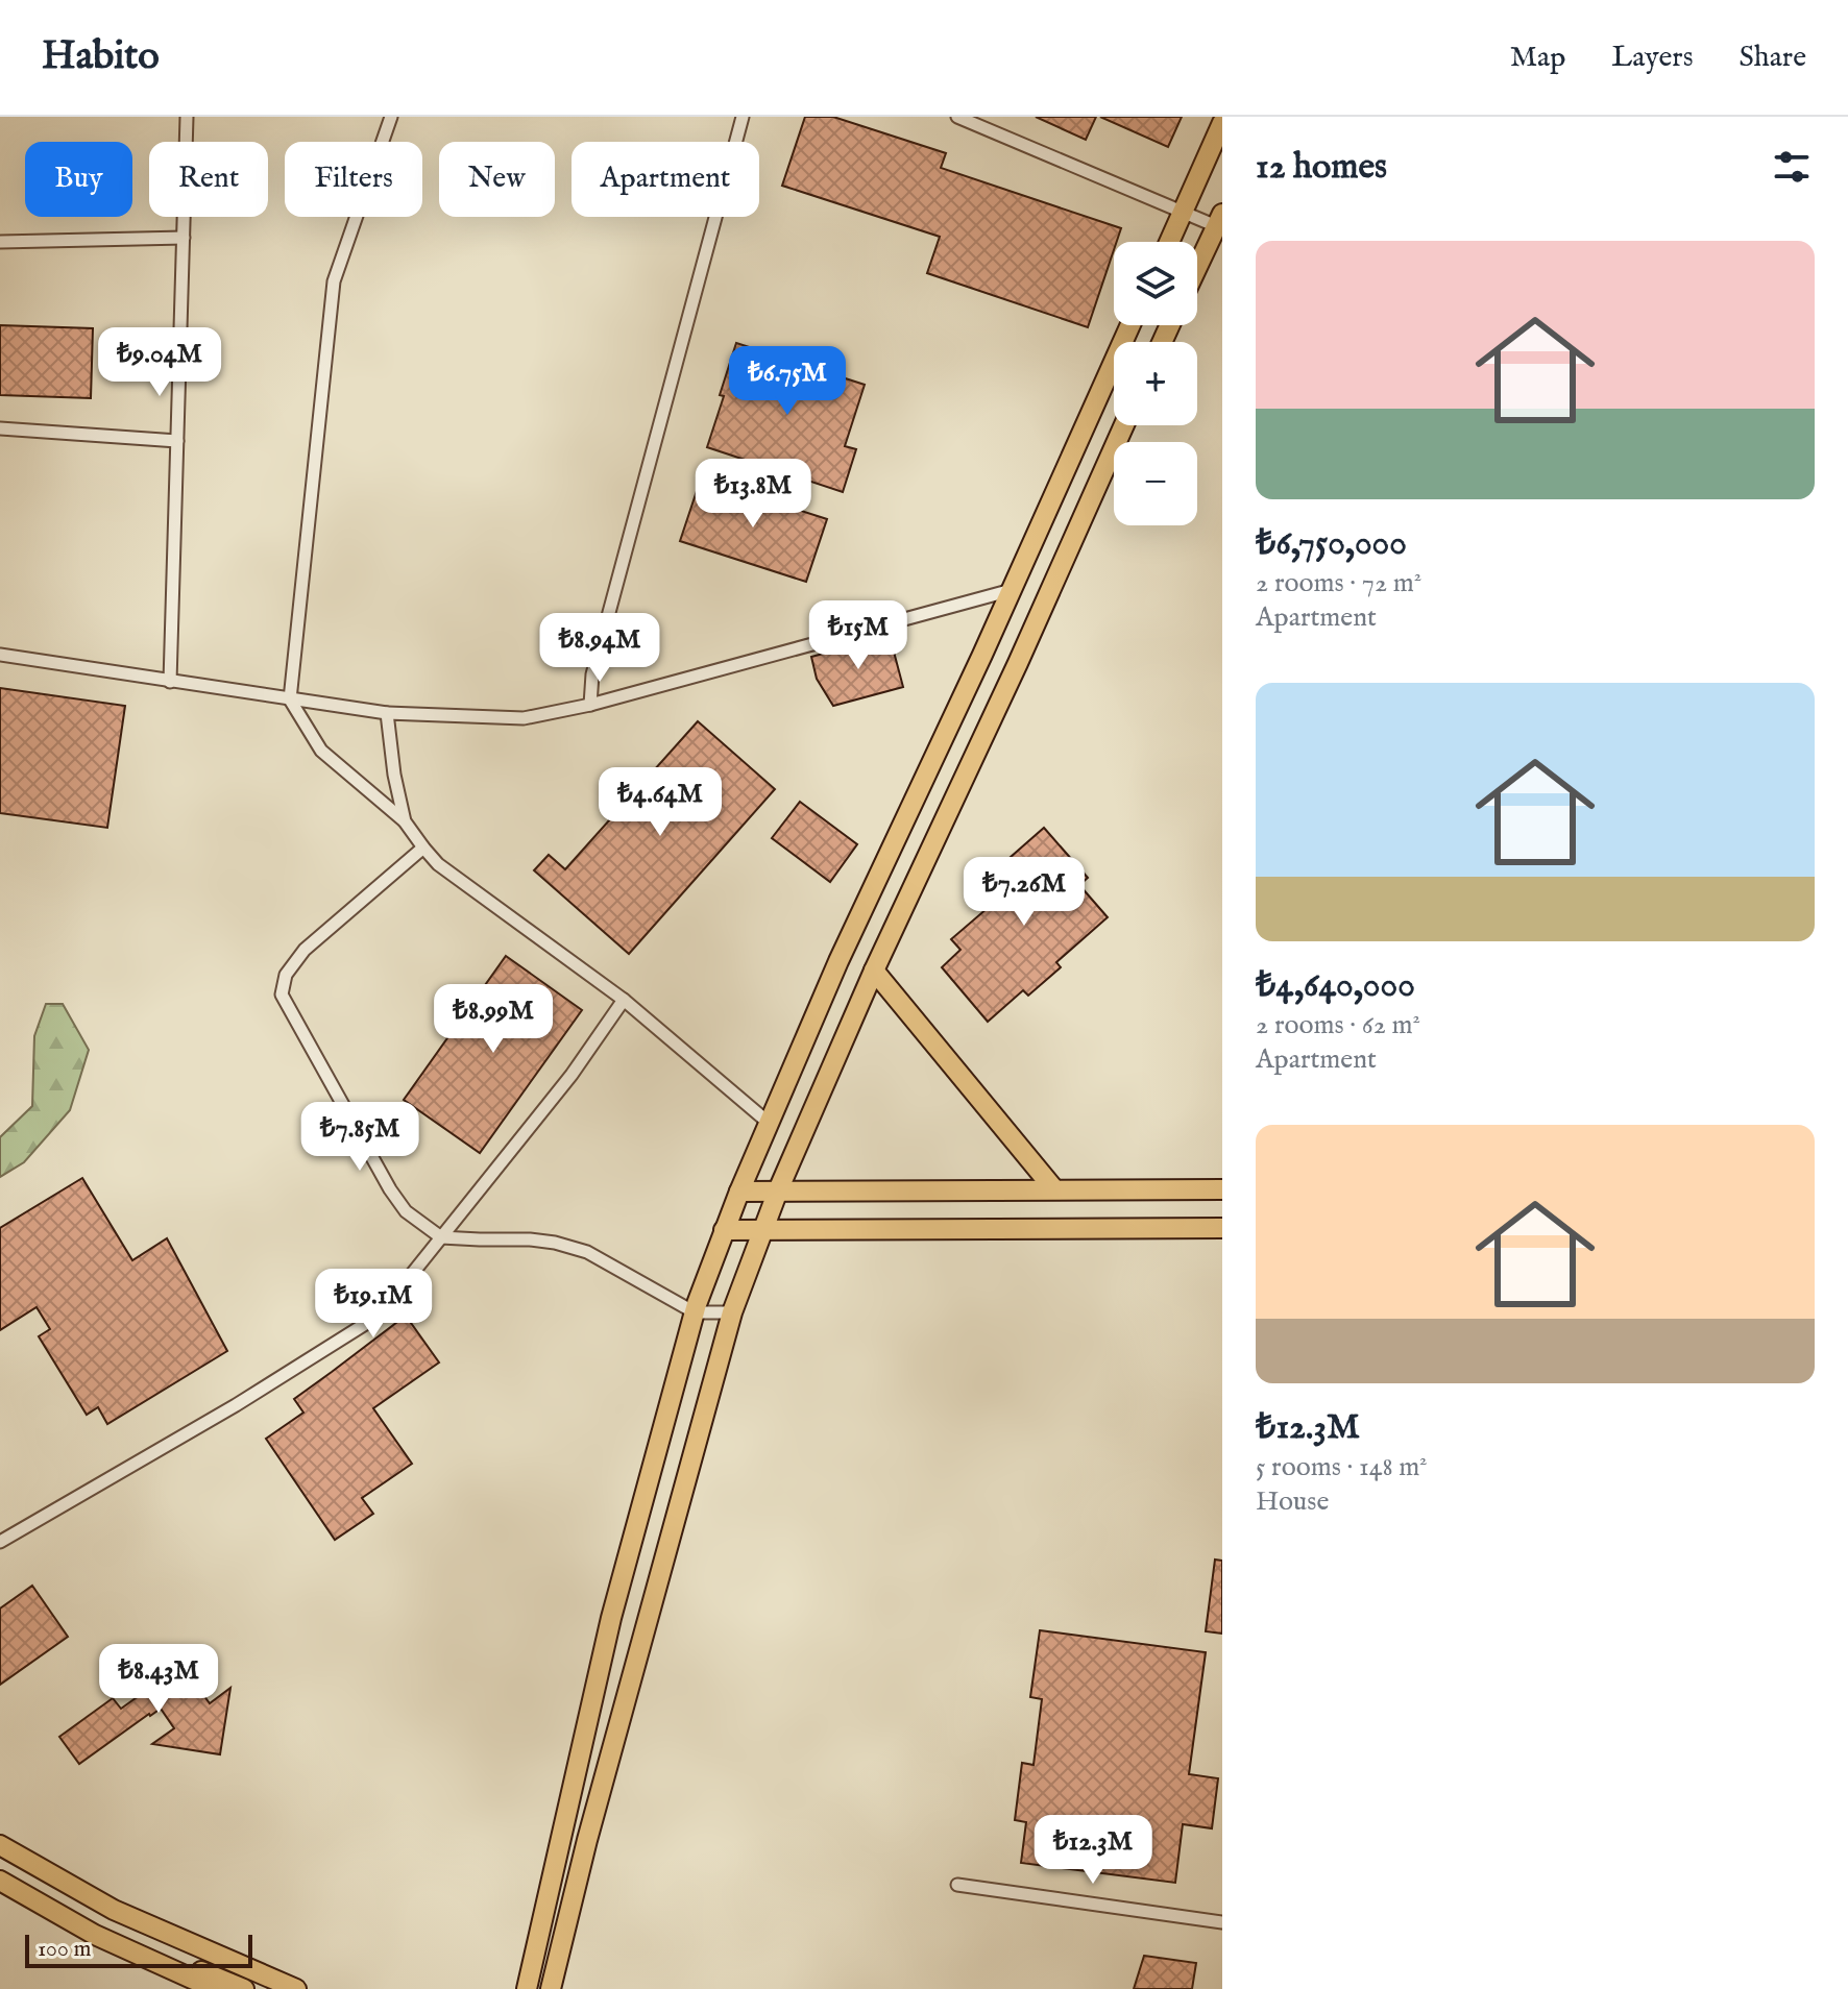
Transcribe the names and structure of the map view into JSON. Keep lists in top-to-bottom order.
{
  "scale_bar": "100 m",
  "page": {
    "header": "Habito",
    "nav": ["Map", "Layers", "Share"],
    "heading": "12 homes",
    "chip": [
      "Buy",
      "Rent",
      "Filters",
      "New",
      "Apartment"
    ],
    "list": [
      {
        "name": "₺6,750,000",
        "note": "2 rooms · 72 m² · Apartment"
      },
      {
        "name": "₺4,640,000",
        "note": "2 rooms · 62 m² · Apartment"
      },
      {
        "name": "₺12.3M",
        "note": "5 rooms · 148 m² · House"
      }
    ],
    "map_buttons": ["+", "−"],
    "price": [
      "₺9.04M",
      "₺6.75M",
      "₺13.8M",
      "₺15M",
      "₺8.94M",
      "₺4.64M",
      "₺7.26M",
      "₺8.99M",
      "₺7.85M",
      "₺19.1M",
      "₺8.43M",
      "₺12.3M"
    ],
    "scale": "100 m"
  }
}
